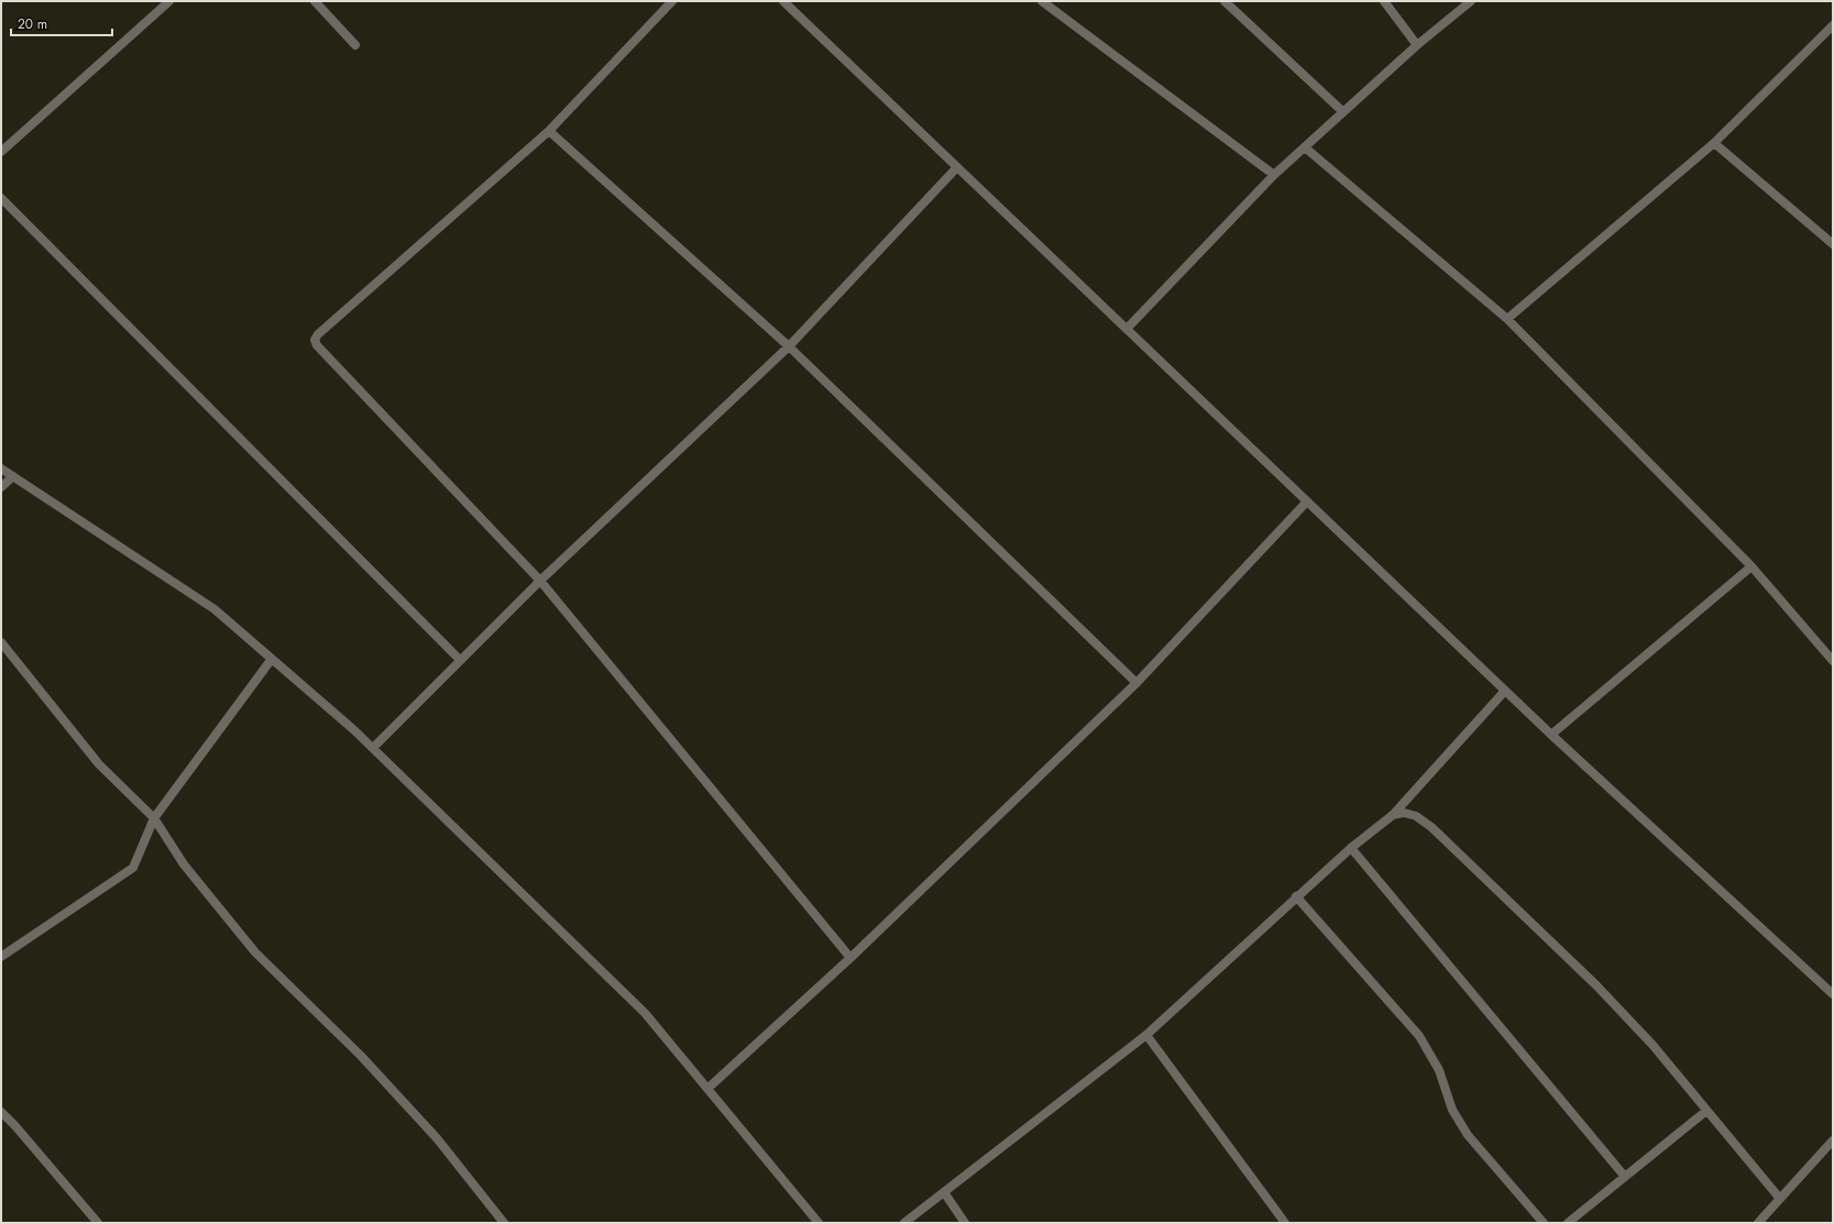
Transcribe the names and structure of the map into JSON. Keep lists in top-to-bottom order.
{
  "scale_bar": "20 m"
}
